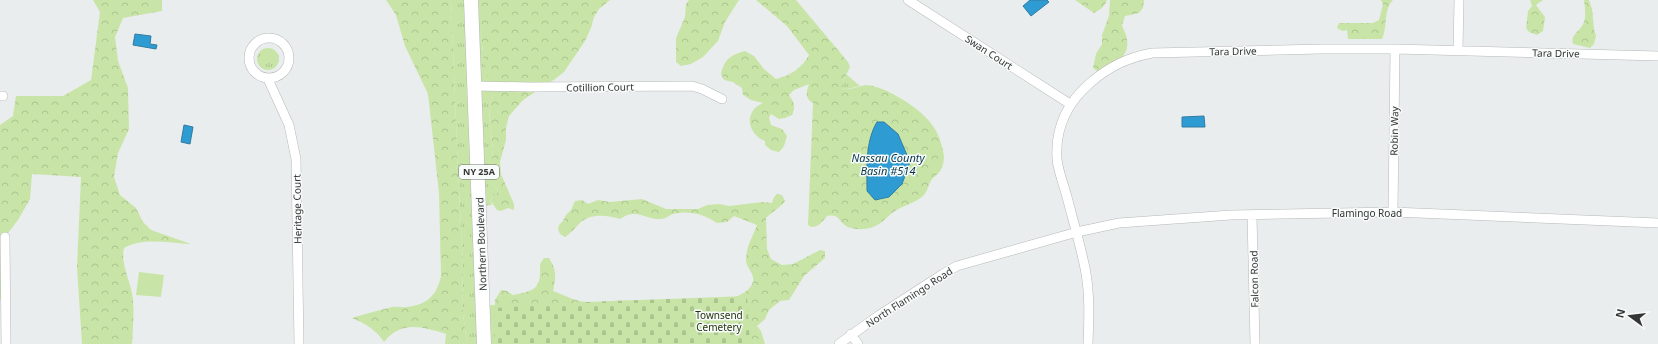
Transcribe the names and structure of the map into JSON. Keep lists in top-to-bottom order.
{
  "streets": {
    "main road": ["NY 25A", "Northern Boulevard"],
    "street": [
      "Tara Drive",
      "Swan Court",
      "Cotillion Court",
      "Robin Way",
      "Heritage Court",
      "Flamingo Road",
      "Falcon Road",
      "North Flamingo Road"
    ]
  },
  "crossings": [
    ["Tara Drive", "Swan Court"],
    ["Tara Drive", "Robin Way"],
    ["Tara Drive", "Flamingo Road"],
    ["Tara Drive", "North Flamingo Road"],
    ["Cotillion Court", "Northern Boulevard"],
    ["Robin Way", "Flamingo Road"],
    ["Flamingo Road", "Falcon Road"],
    ["Flamingo Road", "North Flamingo Road"]
  ],
  "water": ["Nassau County Basin #514"],
  "parks": ["Townsend Cemetery"],
  "north": "left"
}
